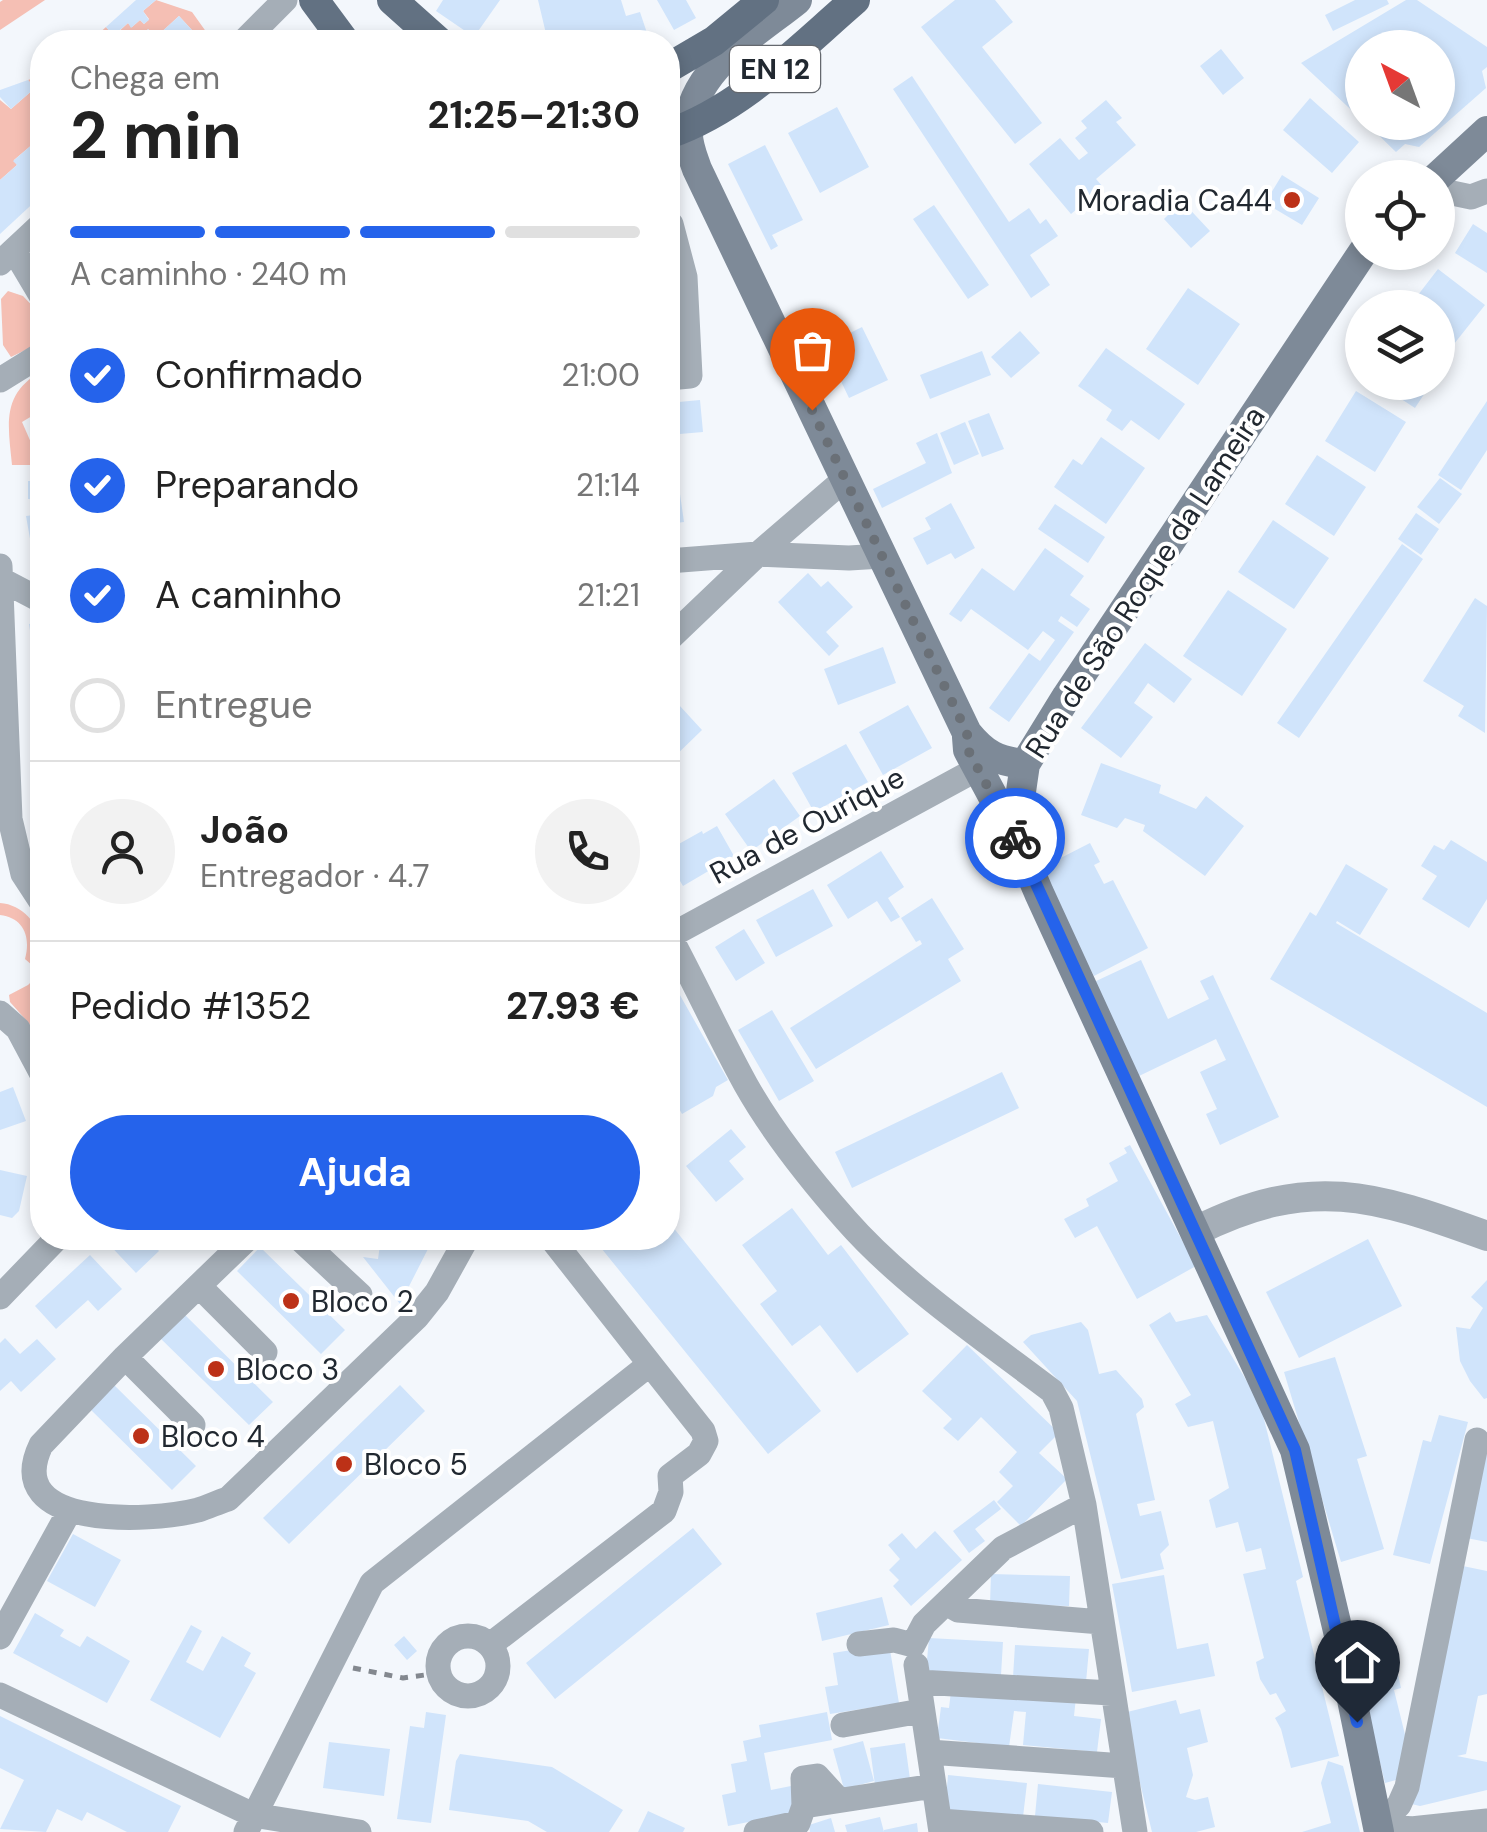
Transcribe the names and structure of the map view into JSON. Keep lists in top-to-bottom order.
{
  "streets": {
    "main road": ["EN 12", "Rua de São Roque da Lameira"],
    "street": ["Rua de Ourique"]
  },
  "places": [
    "Moradia Ca44",
    "Bloco 2",
    "Bloco 3",
    "Bloco 4",
    "Bloco 5"
  ],
  "north": "top left",
  "page": {
    "heading": ["2 min", "Chega em", "21:25–21:30"],
    "panel": [
      "João",
      "Entregador · 4.7",
      "Pedido #1352",
      "27.93 €"
    ],
    "bar": "A caminho · 240 m",
    "list": [
      ["Confirmado", "21:00"],
      ["Preparando", "21:14"],
      ["A caminho", "21:21"],
      "Entregue"
    ],
    "buttons": "Ajuda"
  }
}
